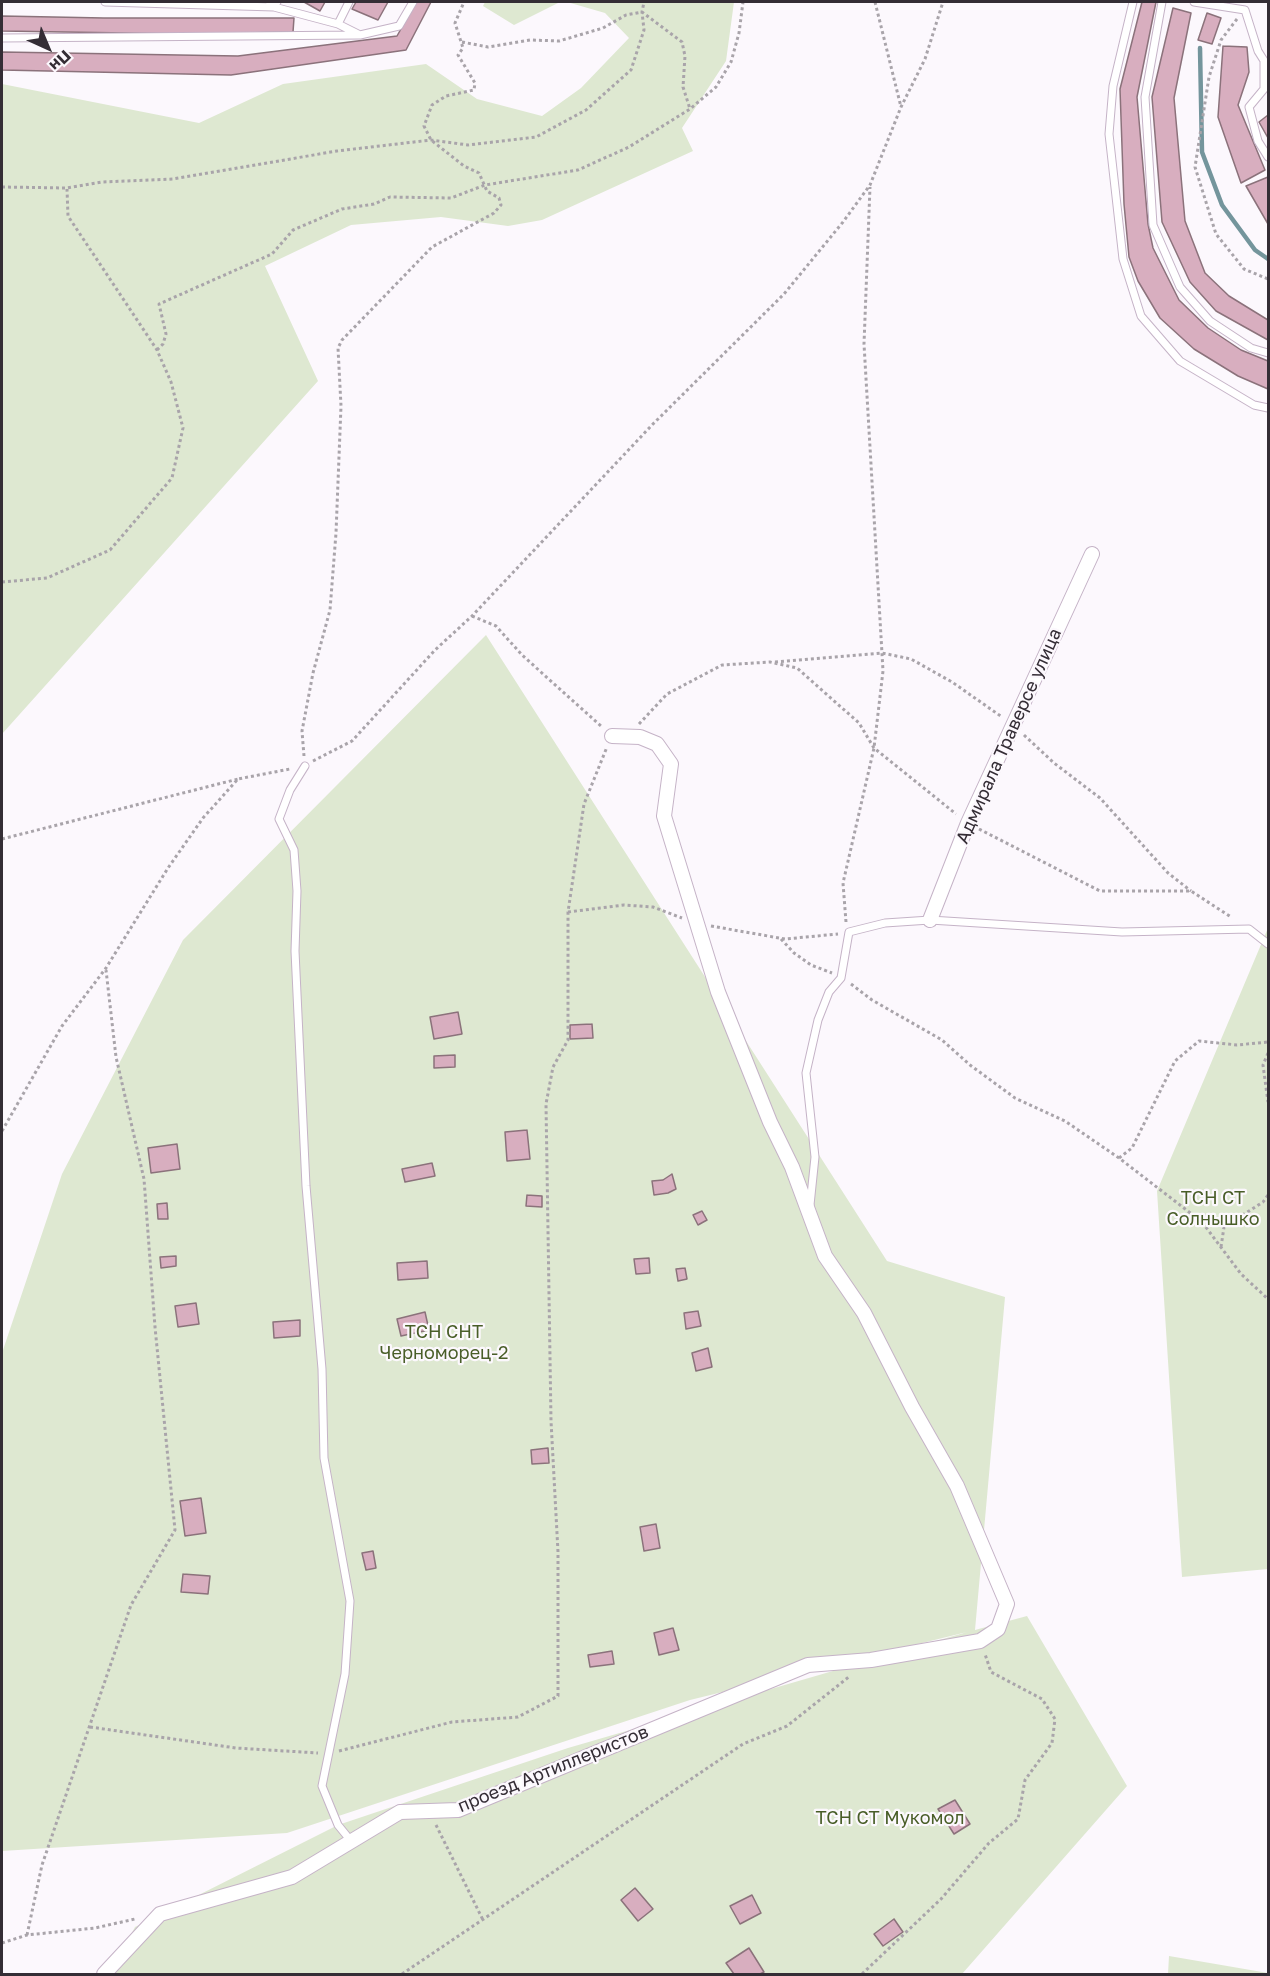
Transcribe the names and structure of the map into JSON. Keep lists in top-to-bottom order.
{
  "streets": {
    "street": ["Адмирала Траверсе улица", "проезд Артиллеристов"]
  },
  "parks": ["ТСН СТ Солнышко", "ТСН СНТ Черноморец-2", "ТСН СТ Мукомол"],
  "north": "bottom right"
}
